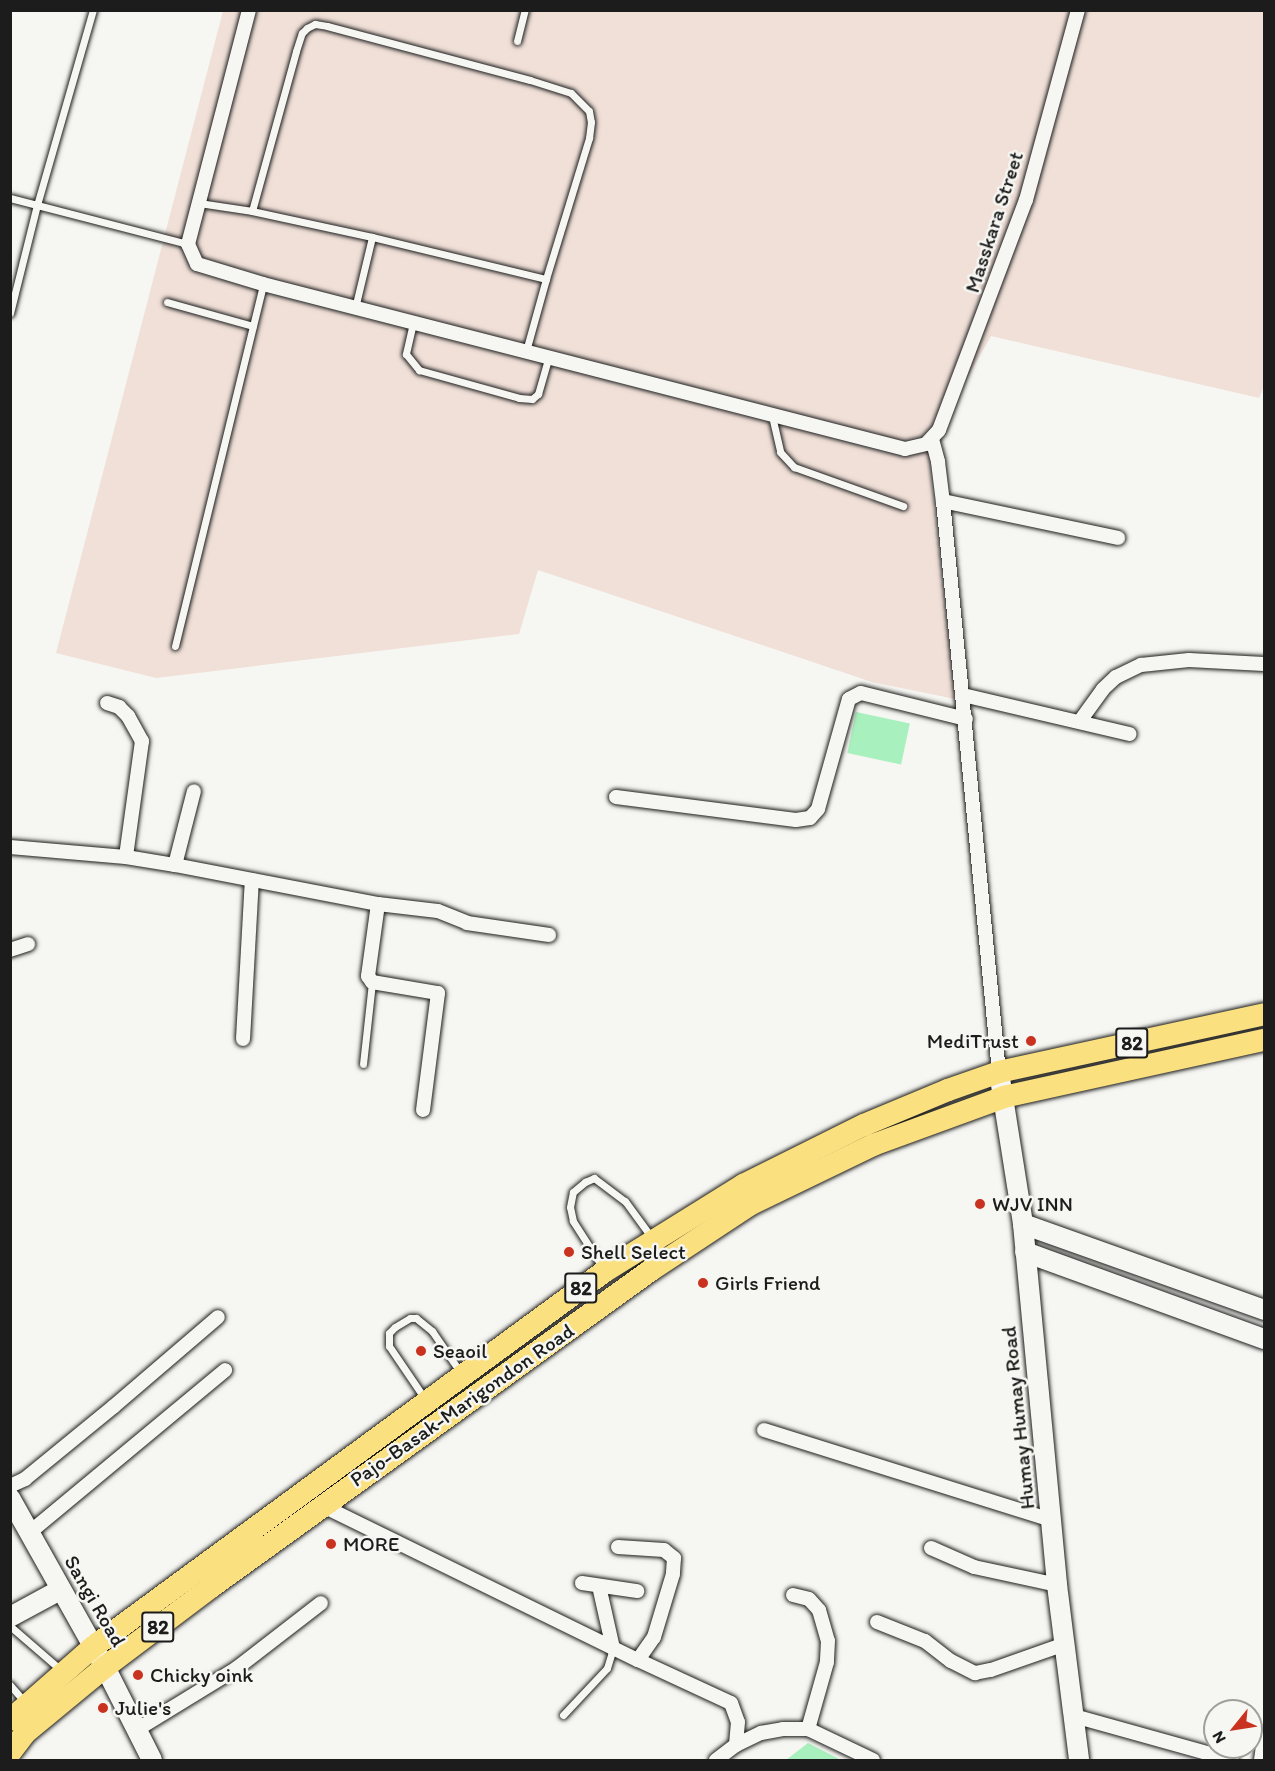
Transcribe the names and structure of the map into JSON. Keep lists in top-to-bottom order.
{
  "streets": {
    "main road": ["82", "Pajo-Basak-Marigondon Road"],
    "street": ["Masskara Street", "Humay Humay Road", "Sangi Road"]
  },
  "crossings": [
    ["Pajo-Basak-Marigondon Road", "Humay Humay Road"],
    ["Pajo-Basak-Marigondon Road", "Sangi Road"]
  ],
  "places": [
    "MediTrust",
    "WJV INN",
    "Shell Select",
    "Girls Friend",
    "Seaoil",
    "MORE",
    "Chicky oink",
    "Julie's"
  ],
  "north": "bottom left"
}
